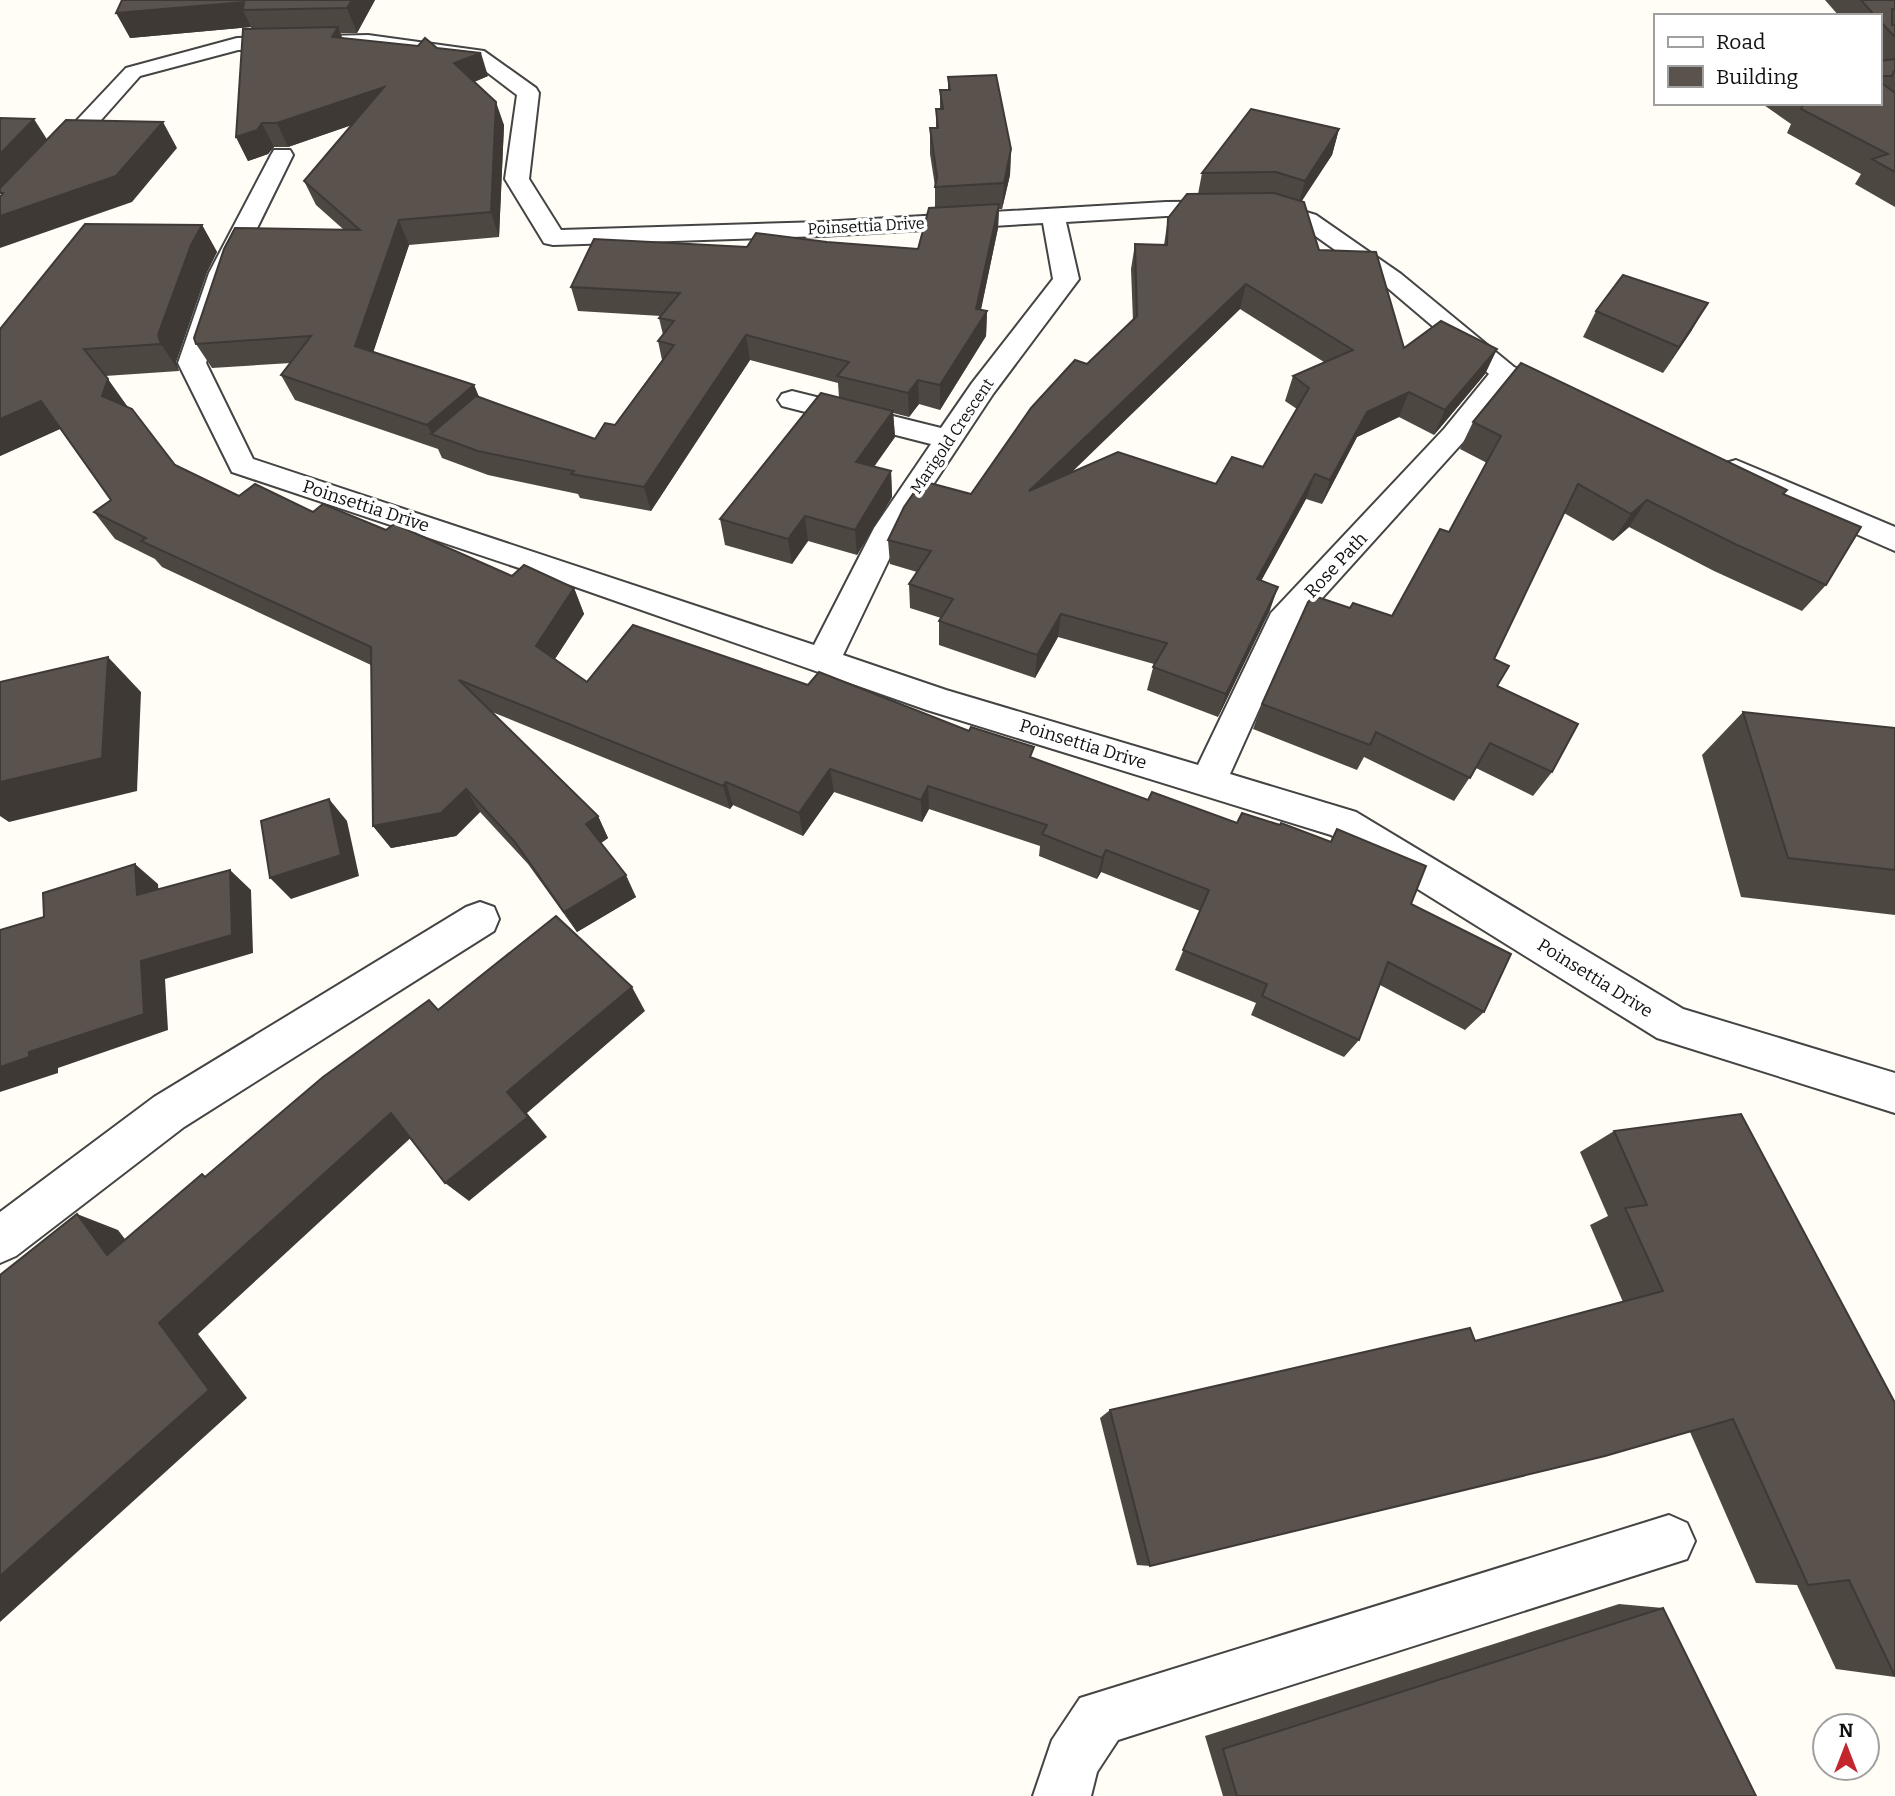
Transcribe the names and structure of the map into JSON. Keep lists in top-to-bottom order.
{
  "streets": {
    "street": ["Poinsettia Drive", "Marigold Crescent", "Rose Path"]
  },
  "crossings": [
    ["Poinsettia Drive", "Marigold Crescent"],
    ["Poinsettia Drive", "Rose Path"]
  ],
  "legend": ["Road", "Building"],
  "north": "top"
}
